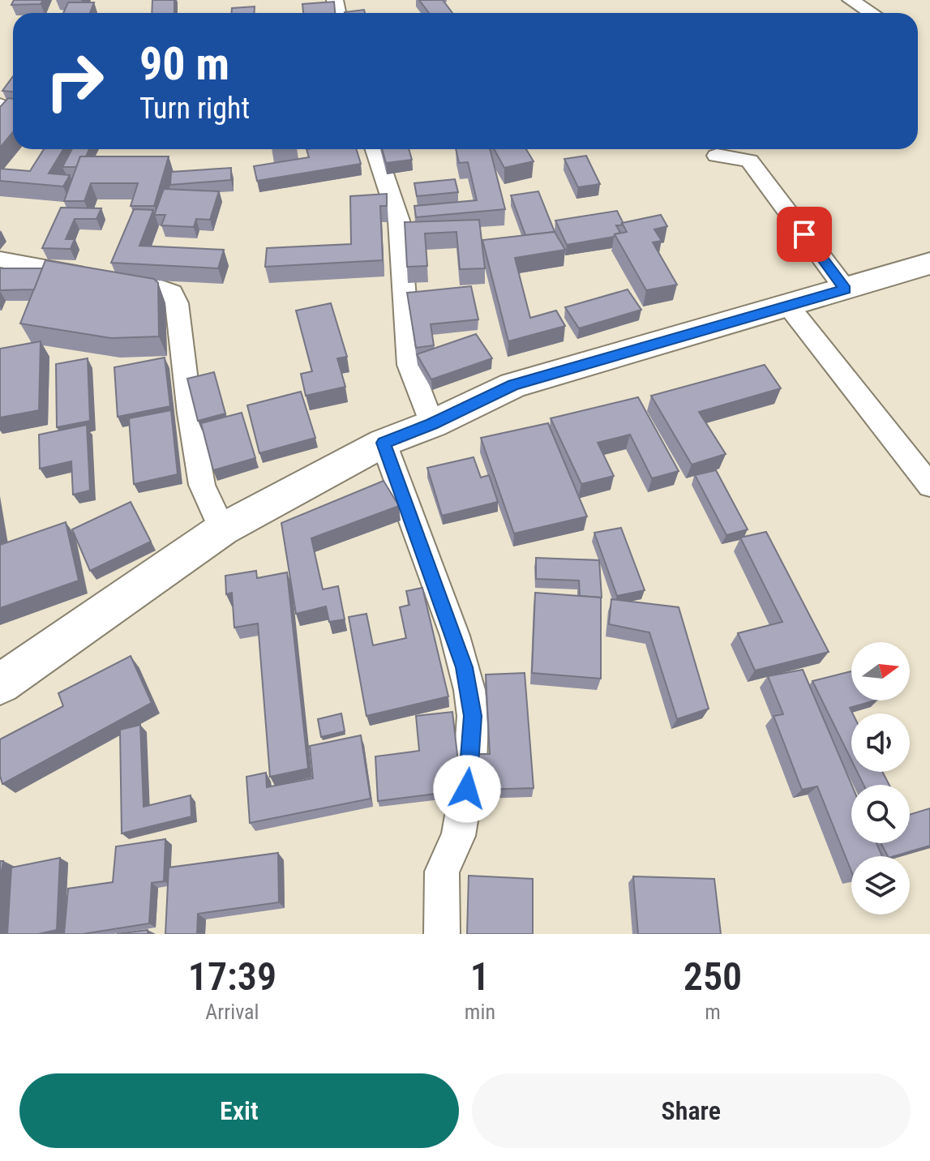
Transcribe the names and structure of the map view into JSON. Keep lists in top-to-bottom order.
{
  "north": "right",
  "page": {
    "turn": ["90 m", "Turn right"],
    "eta": [
      "17:39",
      "Arrival",
      "1",
      "min",
      "250",
      "m"
    ],
    "buttons": ["Exit", "Share"]
  }
}
